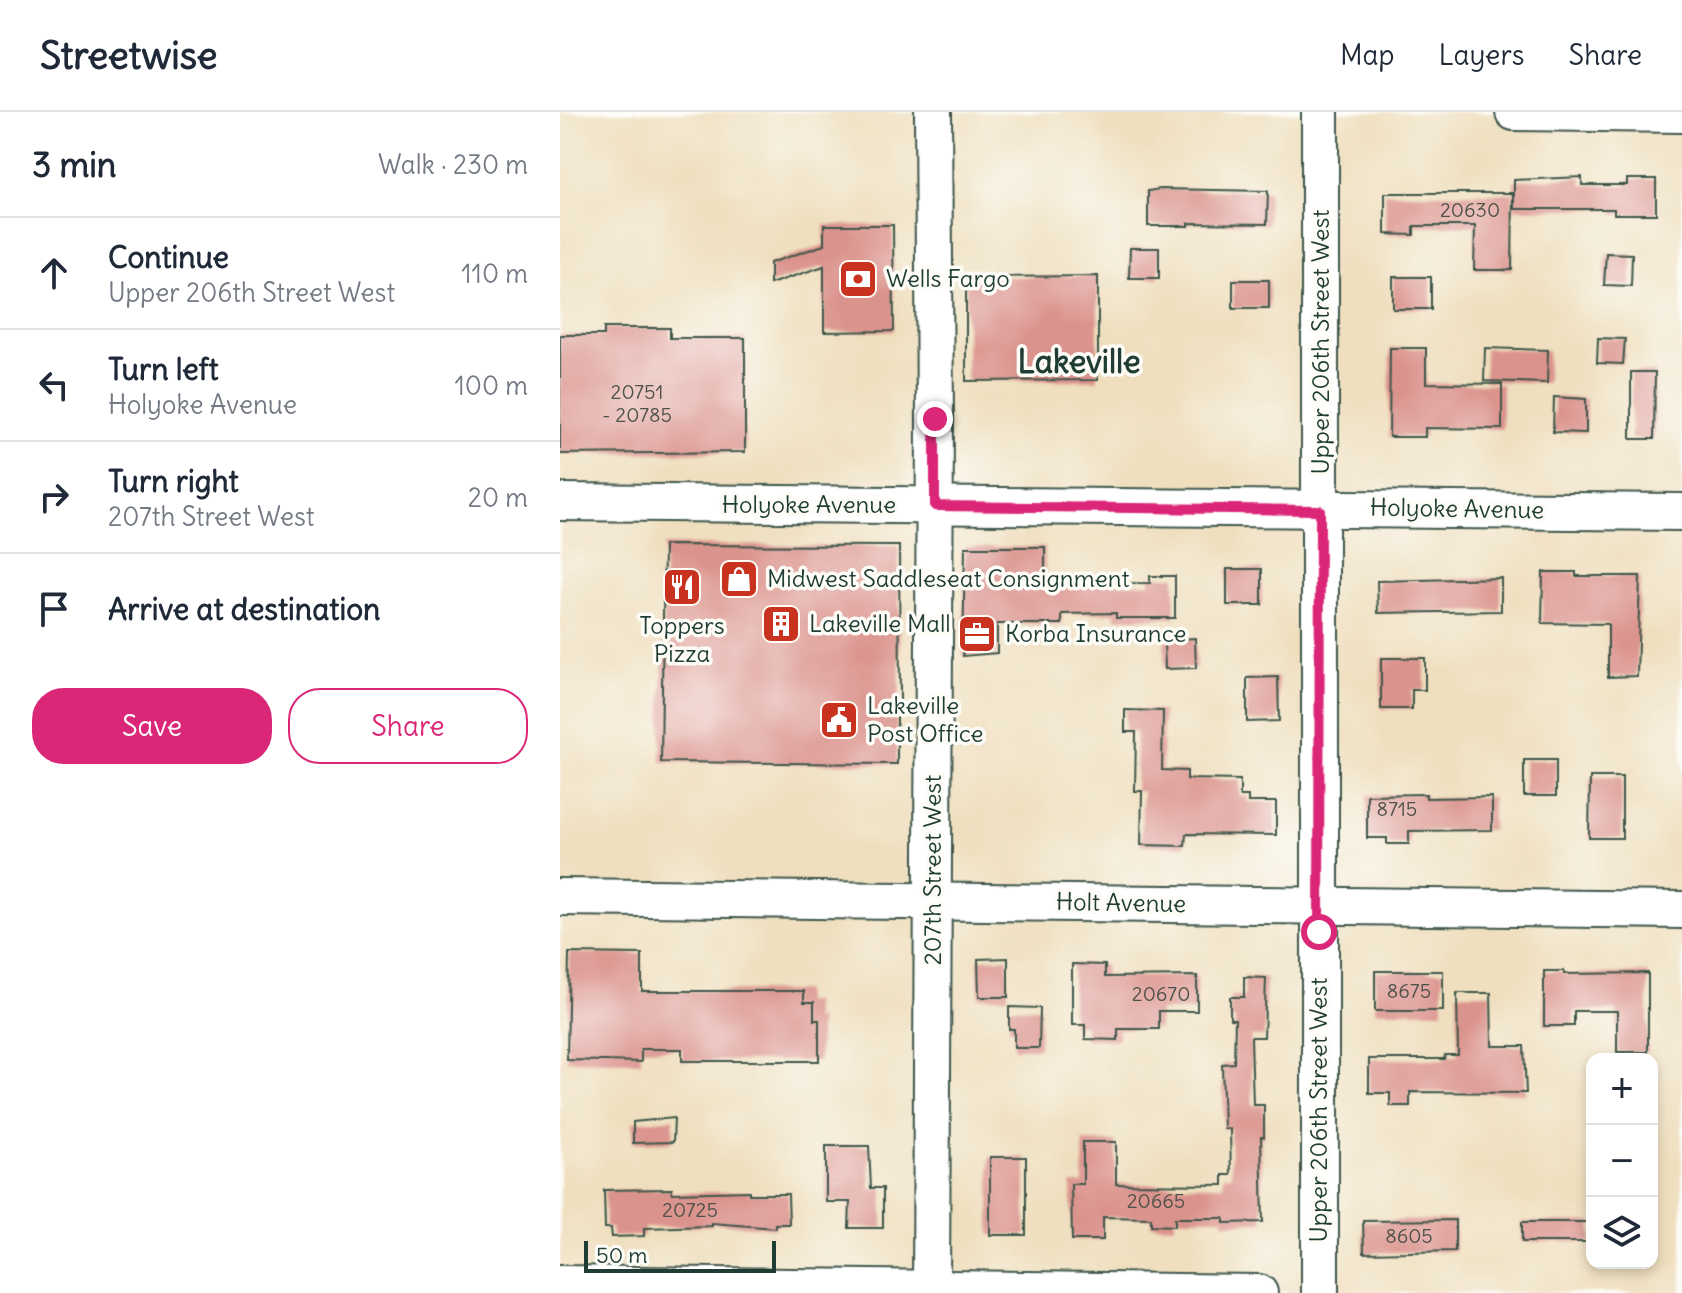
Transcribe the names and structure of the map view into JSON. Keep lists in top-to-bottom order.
{
  "streets": {
    "street": [
      "Upper 206th Street West",
      "Holyoke Avenue",
      "207th Street West",
      "Holt Avenue"
    ]
  },
  "crossings": [
    ["Upper 206th Street West", "Holyoke Avenue"],
    ["Upper 206th Street West", "Holt Avenue"],
    ["Holyoke Avenue", "207th Street West"],
    ["207th Street West", "Holt Avenue"]
  ],
  "districts": ["Lakeville"],
  "places": {
    "bank": ["Wells Fargo"],
    "shop": ["Midwest Saddleseat Consignment"],
    "restaurant": ["Toppers Pizza"],
    "building": ["Lakeville Mall"],
    "office": ["Korba Insurance"],
    "public building": ["Lakeville Post Office"]
  },
  "house_numbers": [
    "20630",
    "20751 - 20785",
    "8715",
    "8675",
    "20670",
    "20665",
    "20725",
    "8605"
  ],
  "scale_bar": "50 m",
  "page": {
    "header": "Streetwise",
    "nav": ["Map", "Layers", "Share"],
    "heading": ["3 min", "Walk · 230 m"],
    "list": [
      ["Continue", "Upper 206th Street West", "110 m"],
      ["Turn left", "Holyoke Avenue", "100 m"],
      ["Turn right", "207th Street West", "20 m"],
      "Arrive at destination"
    ],
    "buttons": ["Save", "Share"],
    "map_buttons": ["+", "−"],
    "scale": "50 m"
  }
}
